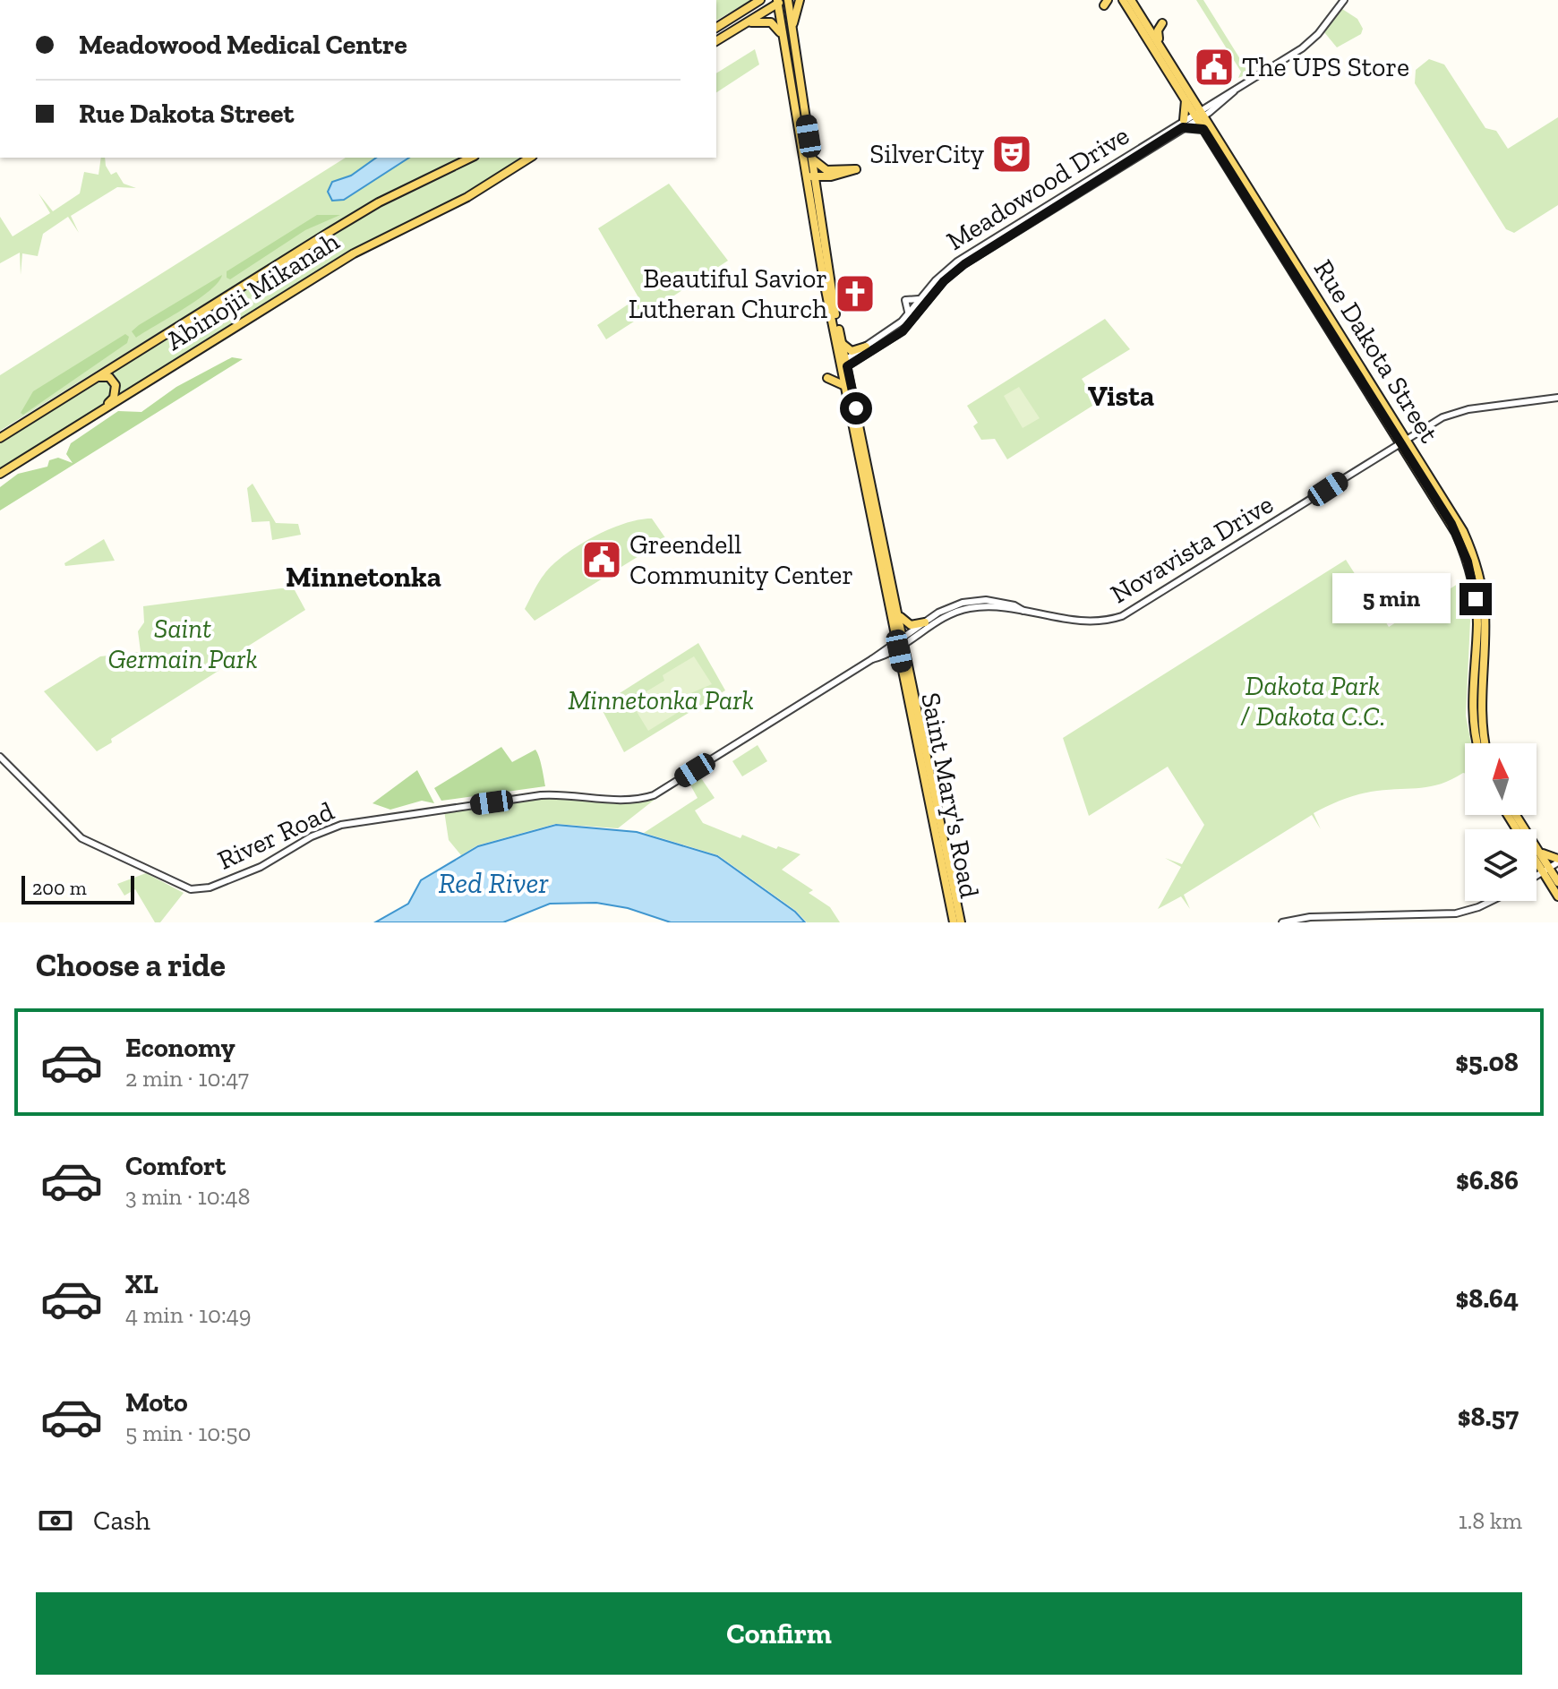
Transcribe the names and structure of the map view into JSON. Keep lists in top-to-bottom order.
{
  "streets": {
    "main road": ["Abinojii Mikanah", "Rue Dakota Street", "Saint Mary's Road"],
    "street": ["Meadowood Drive", "Novavista Drive", "River Road"]
  },
  "crossings": [
    ["Meadowood Drive", "Rue Dakota Street"],
    ["Meadowood Drive", "Saint Mary's Road"],
    ["Rue Dakota Street", "Novavista Drive"],
    ["Saint Mary's Road", "River Road"]
  ],
  "districts": ["Vista", "Minnetonka"],
  "water": ["Red River"],
  "parks": ["Saint Germain Park", "Dakota Park / Dakota C.C.", "Minnetonka Park"],
  "places": {
    "public building": ["The UPS Store", "Greendell Community Center"],
    "theatre": ["SilverCity"],
    "church": ["Beautiful Savior Lutheran Church"]
  },
  "scale_bar": "200 m",
  "north": "top",
  "page": {
    "banner": ["Meadowood Medical Centre", "Rue Dakota Street"],
    "bubble": "5 min",
    "scale": "200 m",
    "heading": "Choose a ride",
    "list": [
      {
        "name": "Economy",
        "note": "2 min · 10:47",
        "value": "$5.08"
      },
      {
        "name": "Comfort",
        "note": "3 min · 10:48",
        "value": "$6.86"
      },
      {
        "name": "XL",
        "note": "4 min · 10:49",
        "value": "$8.64"
      },
      {
        "name": "Moto",
        "note": "5 min · 10:50",
        "value": "$8.57"
      }
    ],
    "pay": ["Cash", "1.8 km"],
    "buttons": "Confirm"
  }
}
